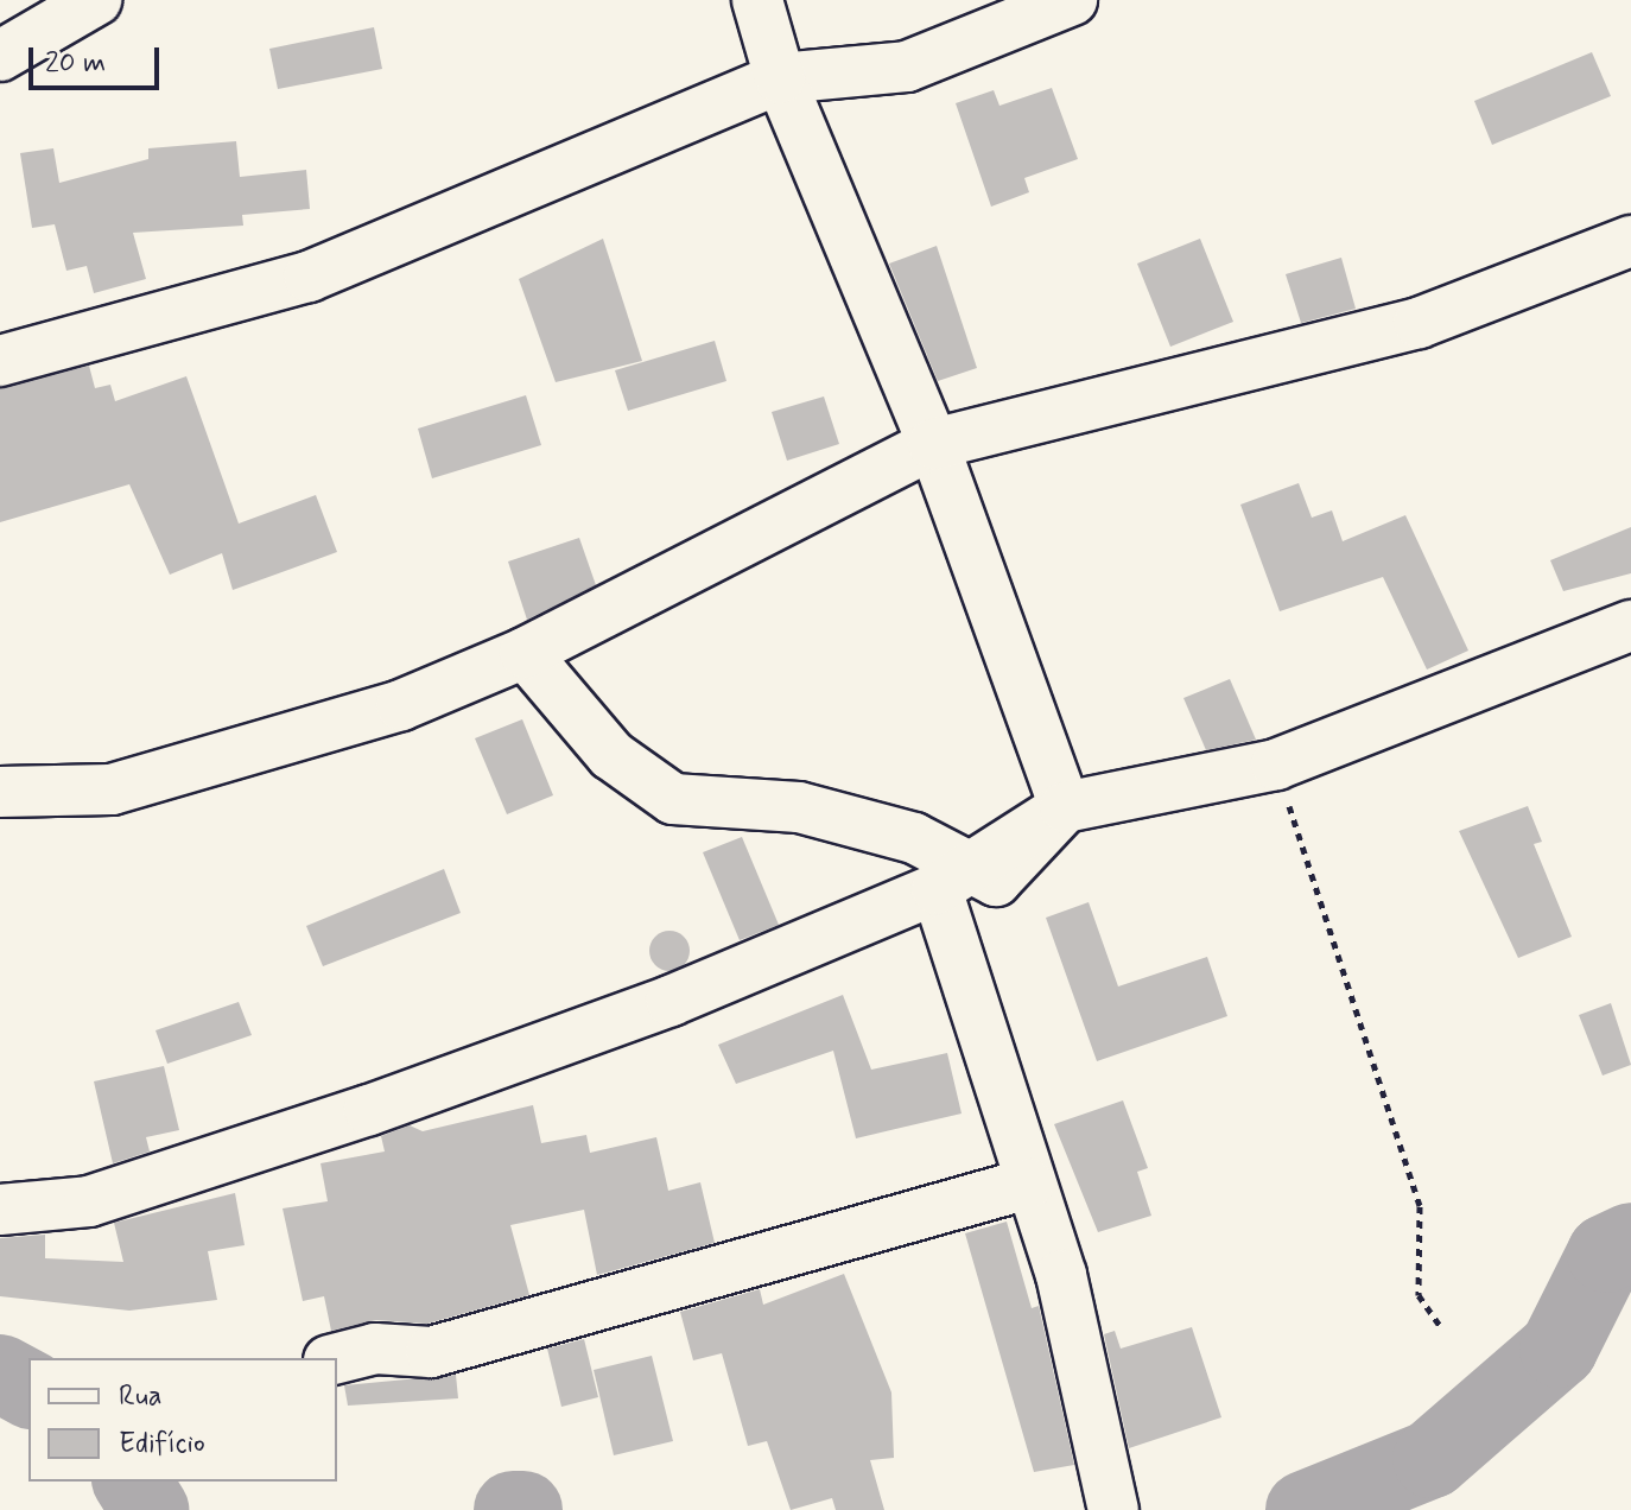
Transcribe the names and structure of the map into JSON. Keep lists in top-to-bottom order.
{
  "legend": ["Rua", "Edifício"],
  "scale_bar": "20 m"
}
